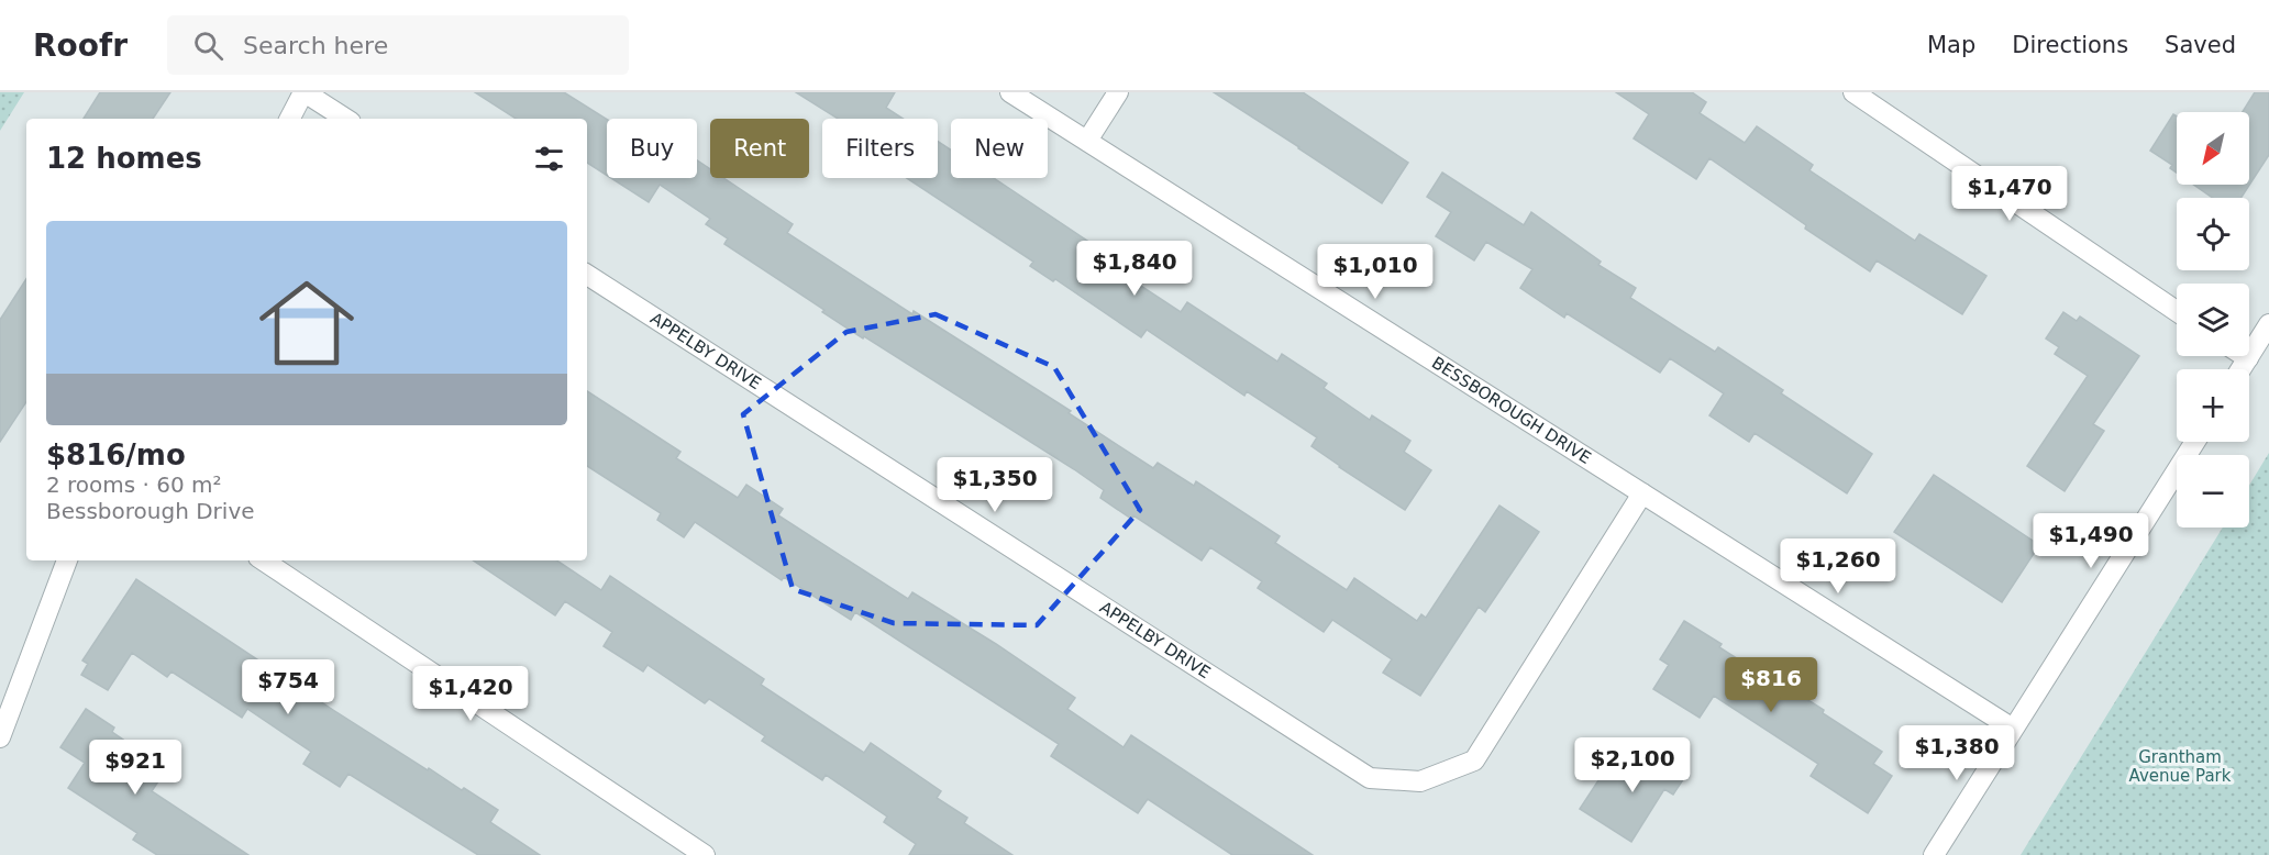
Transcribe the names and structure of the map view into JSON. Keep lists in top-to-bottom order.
{
  "streets": {
    "street": ["APPELBY DRIVE", "BESSBOROUGH DRIVE"]
  },
  "crossings": [
    ["APPELBY DRIVE", "BESSBOROUGH DRIVE"]
  ],
  "parks": ["Grantham Avenue Park"],
  "north": "bottom left",
  "page": {
    "header": "Roofr",
    "search": "Search here",
    "nav": ["Map", "Directions", "Saved"],
    "map_buttons": ["+", "−"],
    "chip": [
      "Buy",
      "Rent",
      "Filters",
      "New"
    ],
    "heading": "12 homes",
    "price": [
      "$1,470",
      "$1,840",
      "$1,010",
      "$1,350",
      "$1,490",
      "$1,260",
      "$816",
      "$754",
      "$1,420",
      "$1,380",
      "$2,100",
      "$921"
    ],
    "list": [
      {
        "name": "$816/mo",
        "note": "2 rooms · 60 m² · Bessborough Drive"
      }
    ]
  }
}
